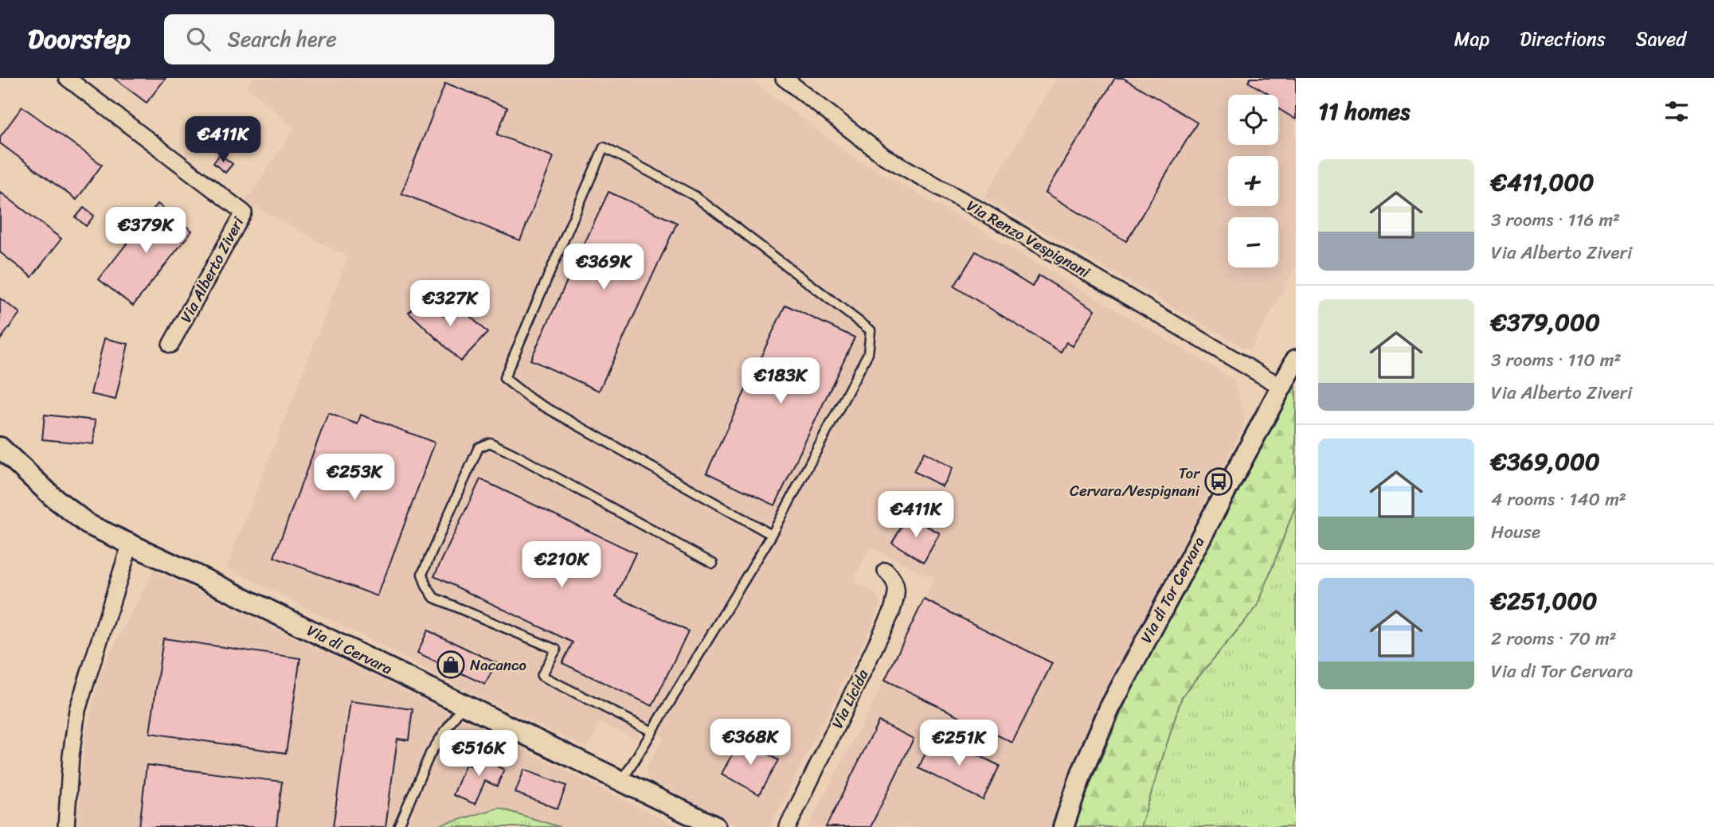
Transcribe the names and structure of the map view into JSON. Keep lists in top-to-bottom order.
{
  "streets": {
    "street": [
      "Via Renzo Vespignani",
      "Via Alberto Ziveri",
      "Via di Tor Cervara",
      "Via di Cervara",
      "Via Licida"
    ]
  },
  "crossings": [
    ["Via Renzo Vespignani", "Via di Tor Cervara"]
  ],
  "places": {
    "bus stop": ["Tor Cervara/Vespignani"],
    "shop": ["Nacanco"]
  },
  "page": {
    "header": "Doorstep",
    "search": "Search here",
    "nav": ["Map", "Directions", "Saved"],
    "heading": "11 homes",
    "map_buttons": ["+", "−"],
    "price": [
      "€411K",
      "€379K",
      "€369K",
      "€327K",
      "€183K",
      "€253K",
      "€411K",
      "€210K",
      "€368K",
      "€251K",
      "€516K"
    ],
    "list": [
      {
        "name": "€411,000",
        "note": "3 rooms · 116 m² · Via Alberto Ziveri"
      },
      {
        "name": "€379,000",
        "note": "3 rooms · 110 m² · Via Alberto Ziveri"
      },
      {
        "name": "€369,000",
        "note": "4 rooms · 140 m² · House"
      },
      {
        "name": "€251,000",
        "note": "2 rooms · 70 m² · Via di Tor Cervara"
      }
    ]
  }
}
